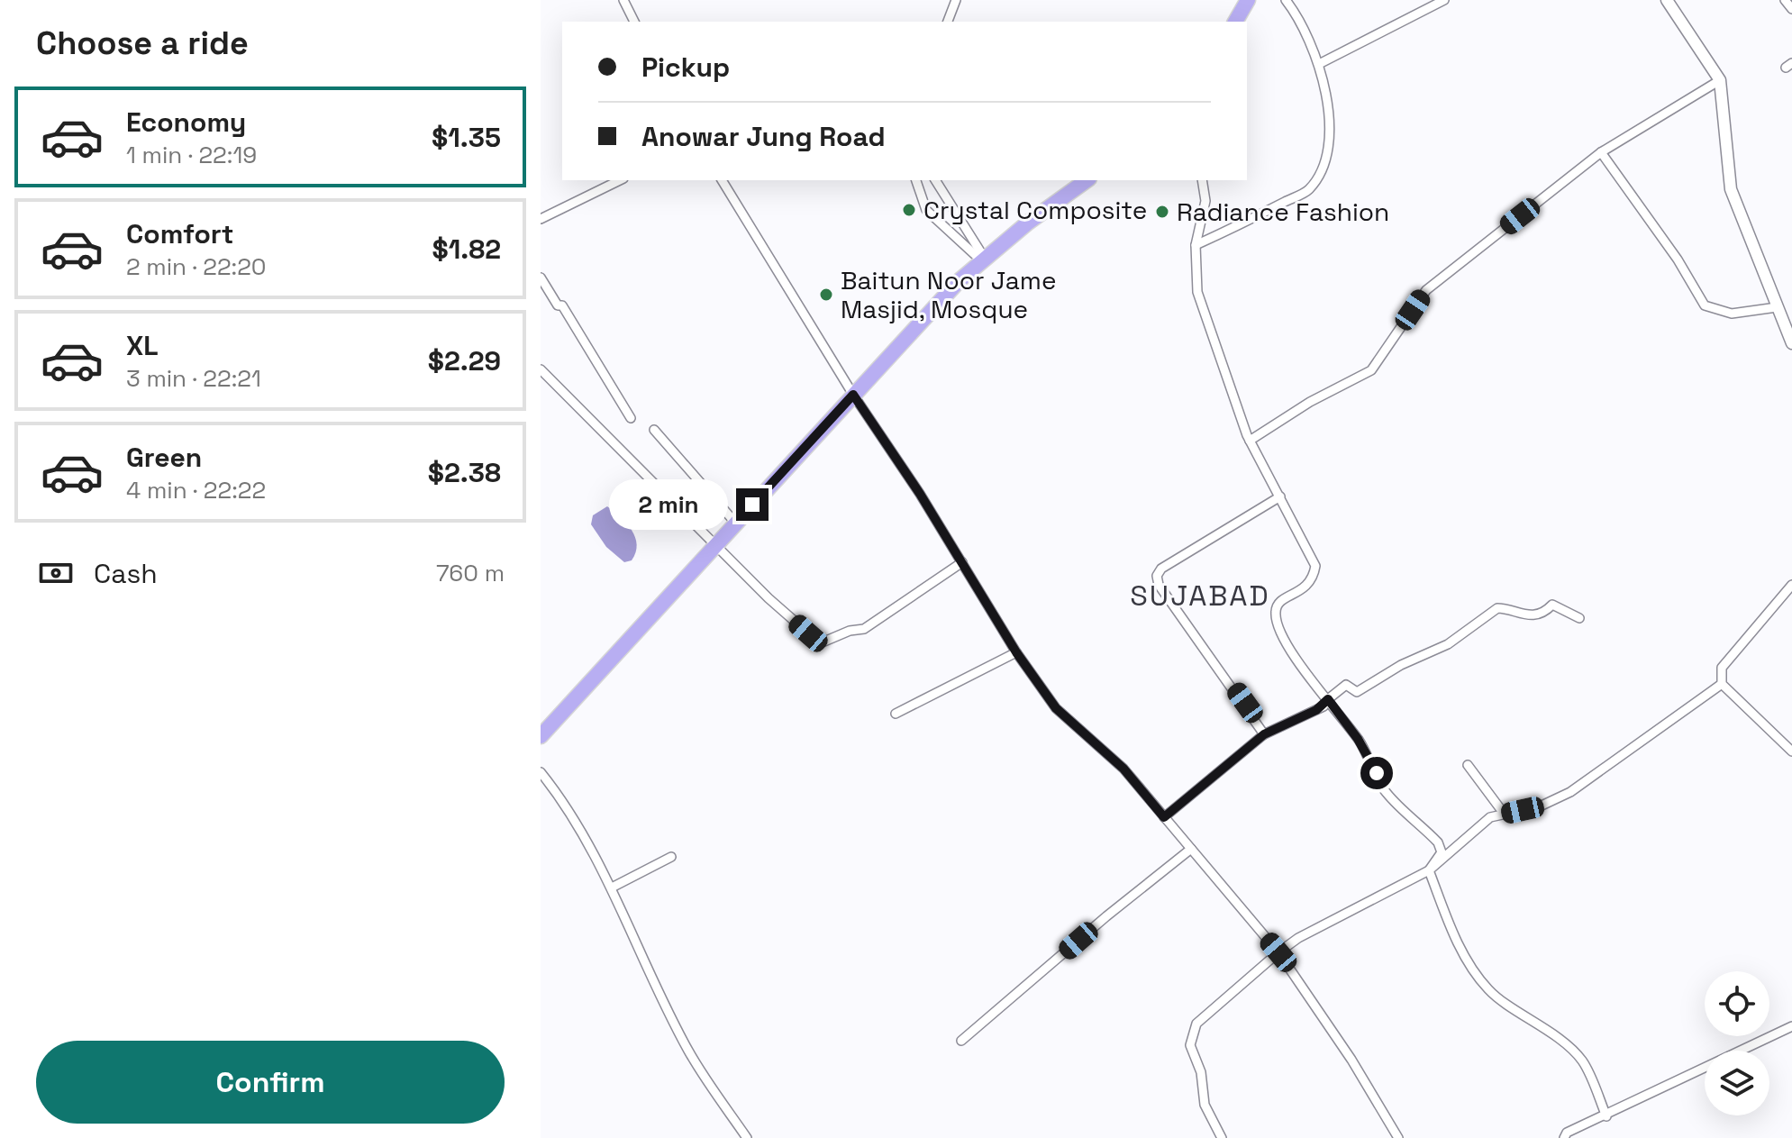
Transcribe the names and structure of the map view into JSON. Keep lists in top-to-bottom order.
{
  "districts": ["SUJABAD"],
  "places": ["Crystal Composite", "Radiance Fashion", "Baitun Noor Jame Masjid, Mosque"],
  "page": {
    "heading": "Choose a ride",
    "banner": ["Pickup", "Anowar Jung Road"],
    "list": [
      {
        "name": "Economy",
        "note": "1 min · 22:19",
        "value": "$1.35"
      },
      {
        "name": "Comfort",
        "note": "2 min · 22:20",
        "value": "$1.82"
      },
      {
        "name": "XL",
        "note": "3 min · 22:21",
        "value": "$2.29"
      },
      {
        "name": "Green",
        "note": "4 min · 22:22",
        "value": "$2.38"
      }
    ],
    "bubble": "2 min",
    "pay": ["Cash", "760 m"],
    "buttons": "Confirm"
  }
}
